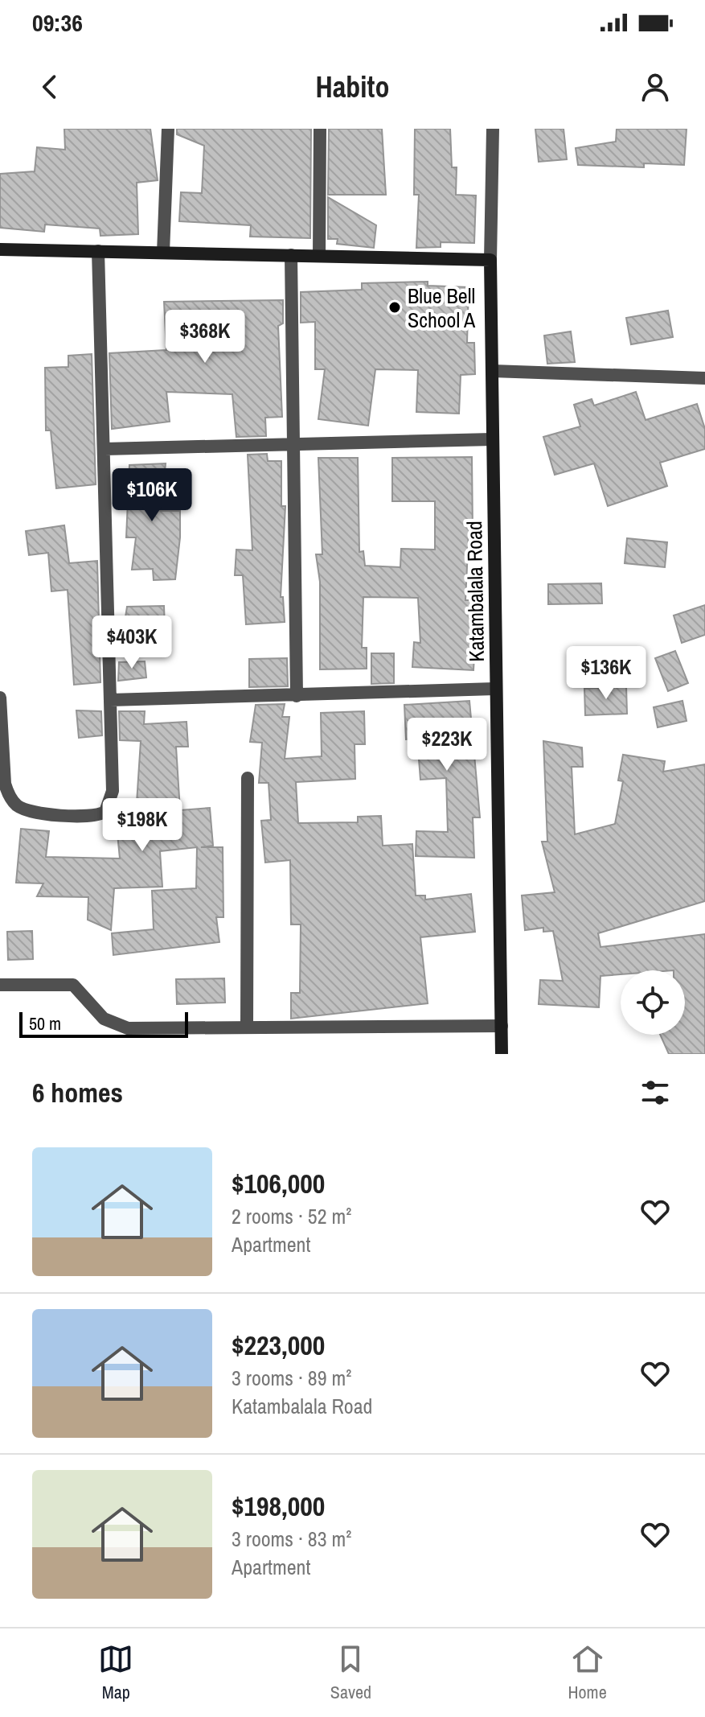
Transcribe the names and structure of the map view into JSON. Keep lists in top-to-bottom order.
{
  "streets": {
    "main road": ["Katambalala Road"]
  },
  "places": ["Blue Bell School A"],
  "scale_bar": "50 m",
  "page": {
    "status": "09:36",
    "header": "Habito",
    "price": [
      "$368K",
      "$106K",
      "$403K",
      "$136K",
      "$223K",
      "$198K"
    ],
    "scale": "50 m",
    "heading": "6 homes",
    "list": [
      {
        "name": "$106,000",
        "note": "2 rooms · 52 m² · Apartment"
      },
      {
        "name": "$223,000",
        "note": "3 rooms · 89 m² · Katambalala Road"
      },
      {
        "name": "$198,000",
        "note": "3 rooms · 83 m² · Apartment"
      }
    ],
    "tabs": ["Map", "Saved", "Home"]
  }
}
